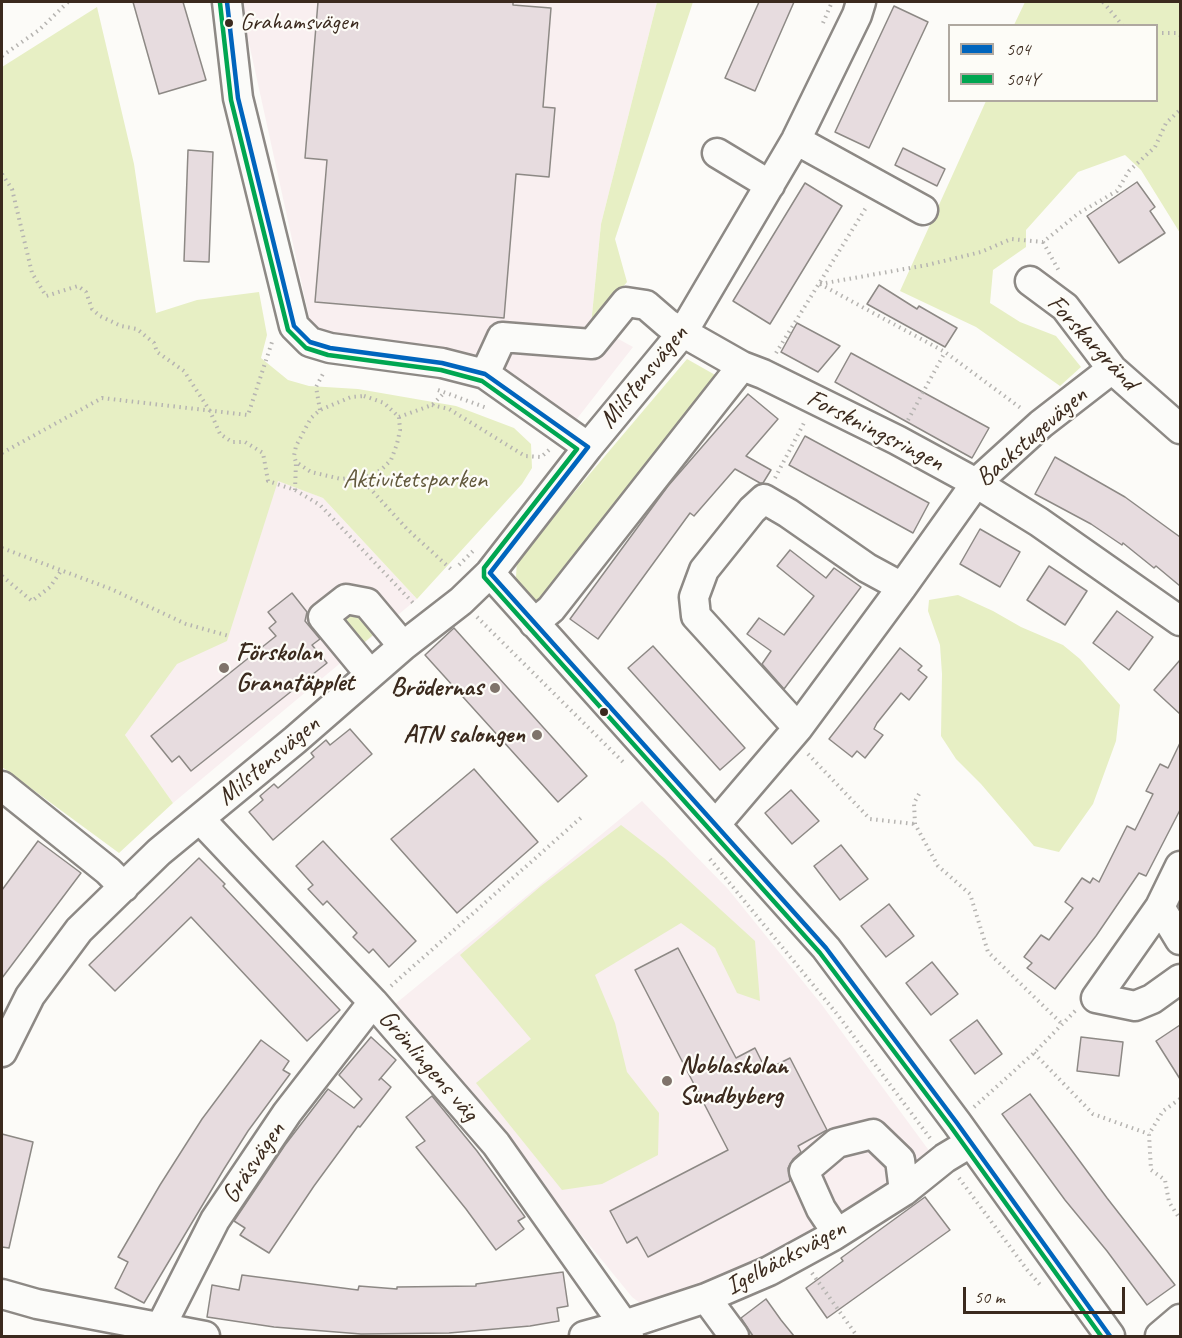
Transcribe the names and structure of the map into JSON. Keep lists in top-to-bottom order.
{
  "streets": {
    "street": [
      "Forskargränd",
      "Milstensvägen",
      "Forskningsringen",
      "Backstugevägen",
      "Grönlingens väg",
      "Gräsvägen",
      "Igelbäcksvägen"
    ]
  },
  "crossings": [
    ["Forskargränd", "Backstugevägen"],
    ["Milstensvägen", "Forskningsringen"],
    ["Milstensvägen", "Grönlingens väg"],
    ["Forskningsringen", "Backstugevägen"],
    ["Grönlingens väg", "Gräsvägen"],
    ["Grönlingens väg", "Igelbäcksvägen"]
  ],
  "parks": ["Aktivitetsparken"],
  "places": [
    "Grahamsvägen",
    "Förskolan Granatäpplet",
    "Brödernas",
    "ATN salongen",
    "Noblaskolan Sundbyberg"
  ],
  "lines": ["transit line 504", "transit line 504Y"],
  "legend": ["504", "504Y"],
  "scale_bar": "50 m"
}
